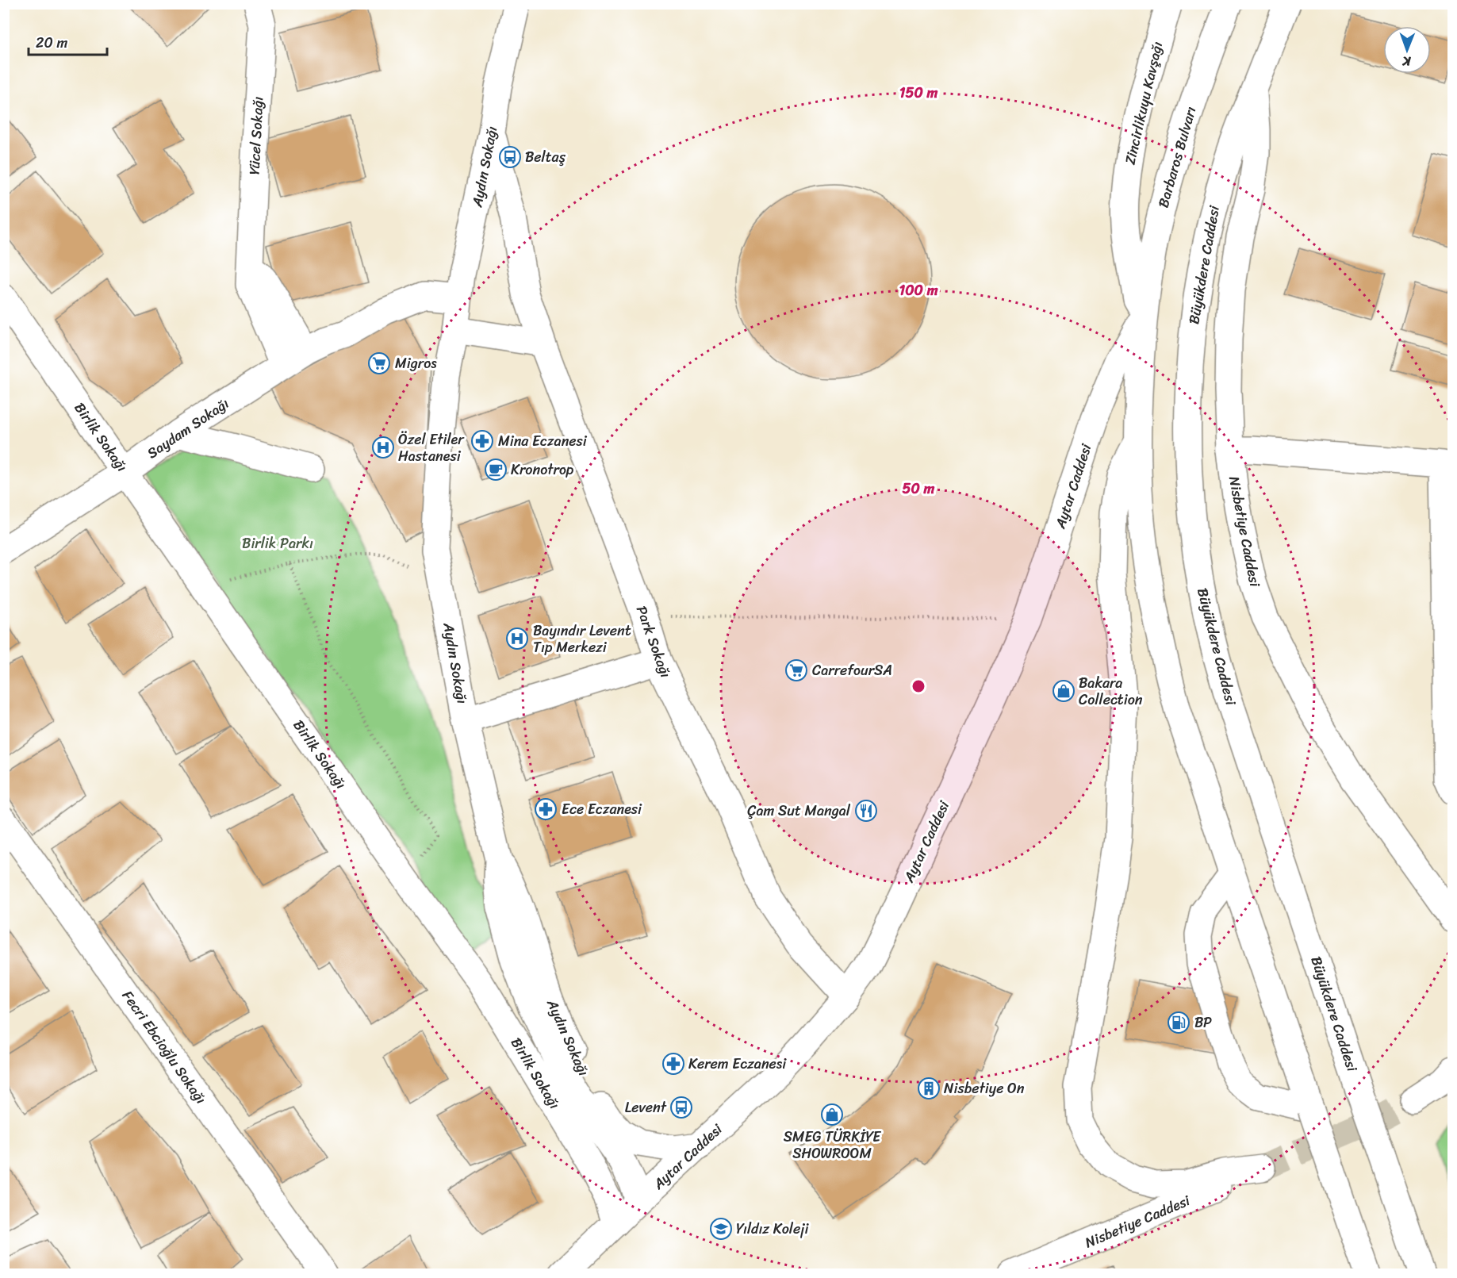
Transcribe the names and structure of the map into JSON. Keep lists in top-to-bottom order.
{
  "streets": {
    "main road": [
      "Zincirlikuyu Kavşağı",
      "Yücel Sokağı",
      "Barbaros Bulvarı",
      "Aydın Sokağı",
      "Büyükdere Caddesi",
      "Saydam Sokağı",
      "Birlik Sokağı",
      "Aytar Caddesi",
      "Nisbetiye Caddesi",
      "Park Sokağı",
      "Fecri Ebcioğlu Sokağı"
    ]
  },
  "crossings": [
    ["Zincirlikuyu Kavşağı", "Barbaros Bulvarı"],
    ["Zincirlikuyu Kavşağı", "Aytar Caddesi"],
    ["Yücel Sokağı", "Saydam Sokağı"],
    ["Barbaros Bulvarı", "Aytar Caddesi"],
    ["Aydın Sokağı", "Saydam Sokağı"],
    ["Aydın Sokağı", "Aytar Caddesi"],
    ["Aydın Sokağı", "Park Sokağı"],
    ["Büyükdere Caddesi", "Nisbetiye Caddesi"],
    ["Saydam Sokağı", "Birlik Sokağı"],
    ["Birlik Sokağı", "Aytar Caddesi"],
    ["Aytar Caddesi", "Park Sokağı"]
  ],
  "parks": ["Birlik Parkı"],
  "places": {
    "bus stop": ["Beltaş", "Levent"],
    "supermarket": ["Migros", "CarrefourSA"],
    "pharmacy": ["Mina Eczanesi", "Ece Eczanesi", "Kerem Eczanesi"],
    "hospital": ["Özel Etiler Hastanesi", "Bayındır Levent Tıp Merkezi"],
    "cafe": ["Kronotrop"],
    "shop": ["Bakara Collection", "SMEG TÜRKİYE SHOWROOM"],
    "restaurant": ["Çam Sut Mangal"],
    "fuel station": ["BP"],
    "building": ["Nisbetiye On"],
    "school or university": ["Yıldız Koleji"]
  },
  "scale_bar": "20 m",
  "north": "bottom",
  "rings": ["150 m", "100 m", "50 m"]
}
